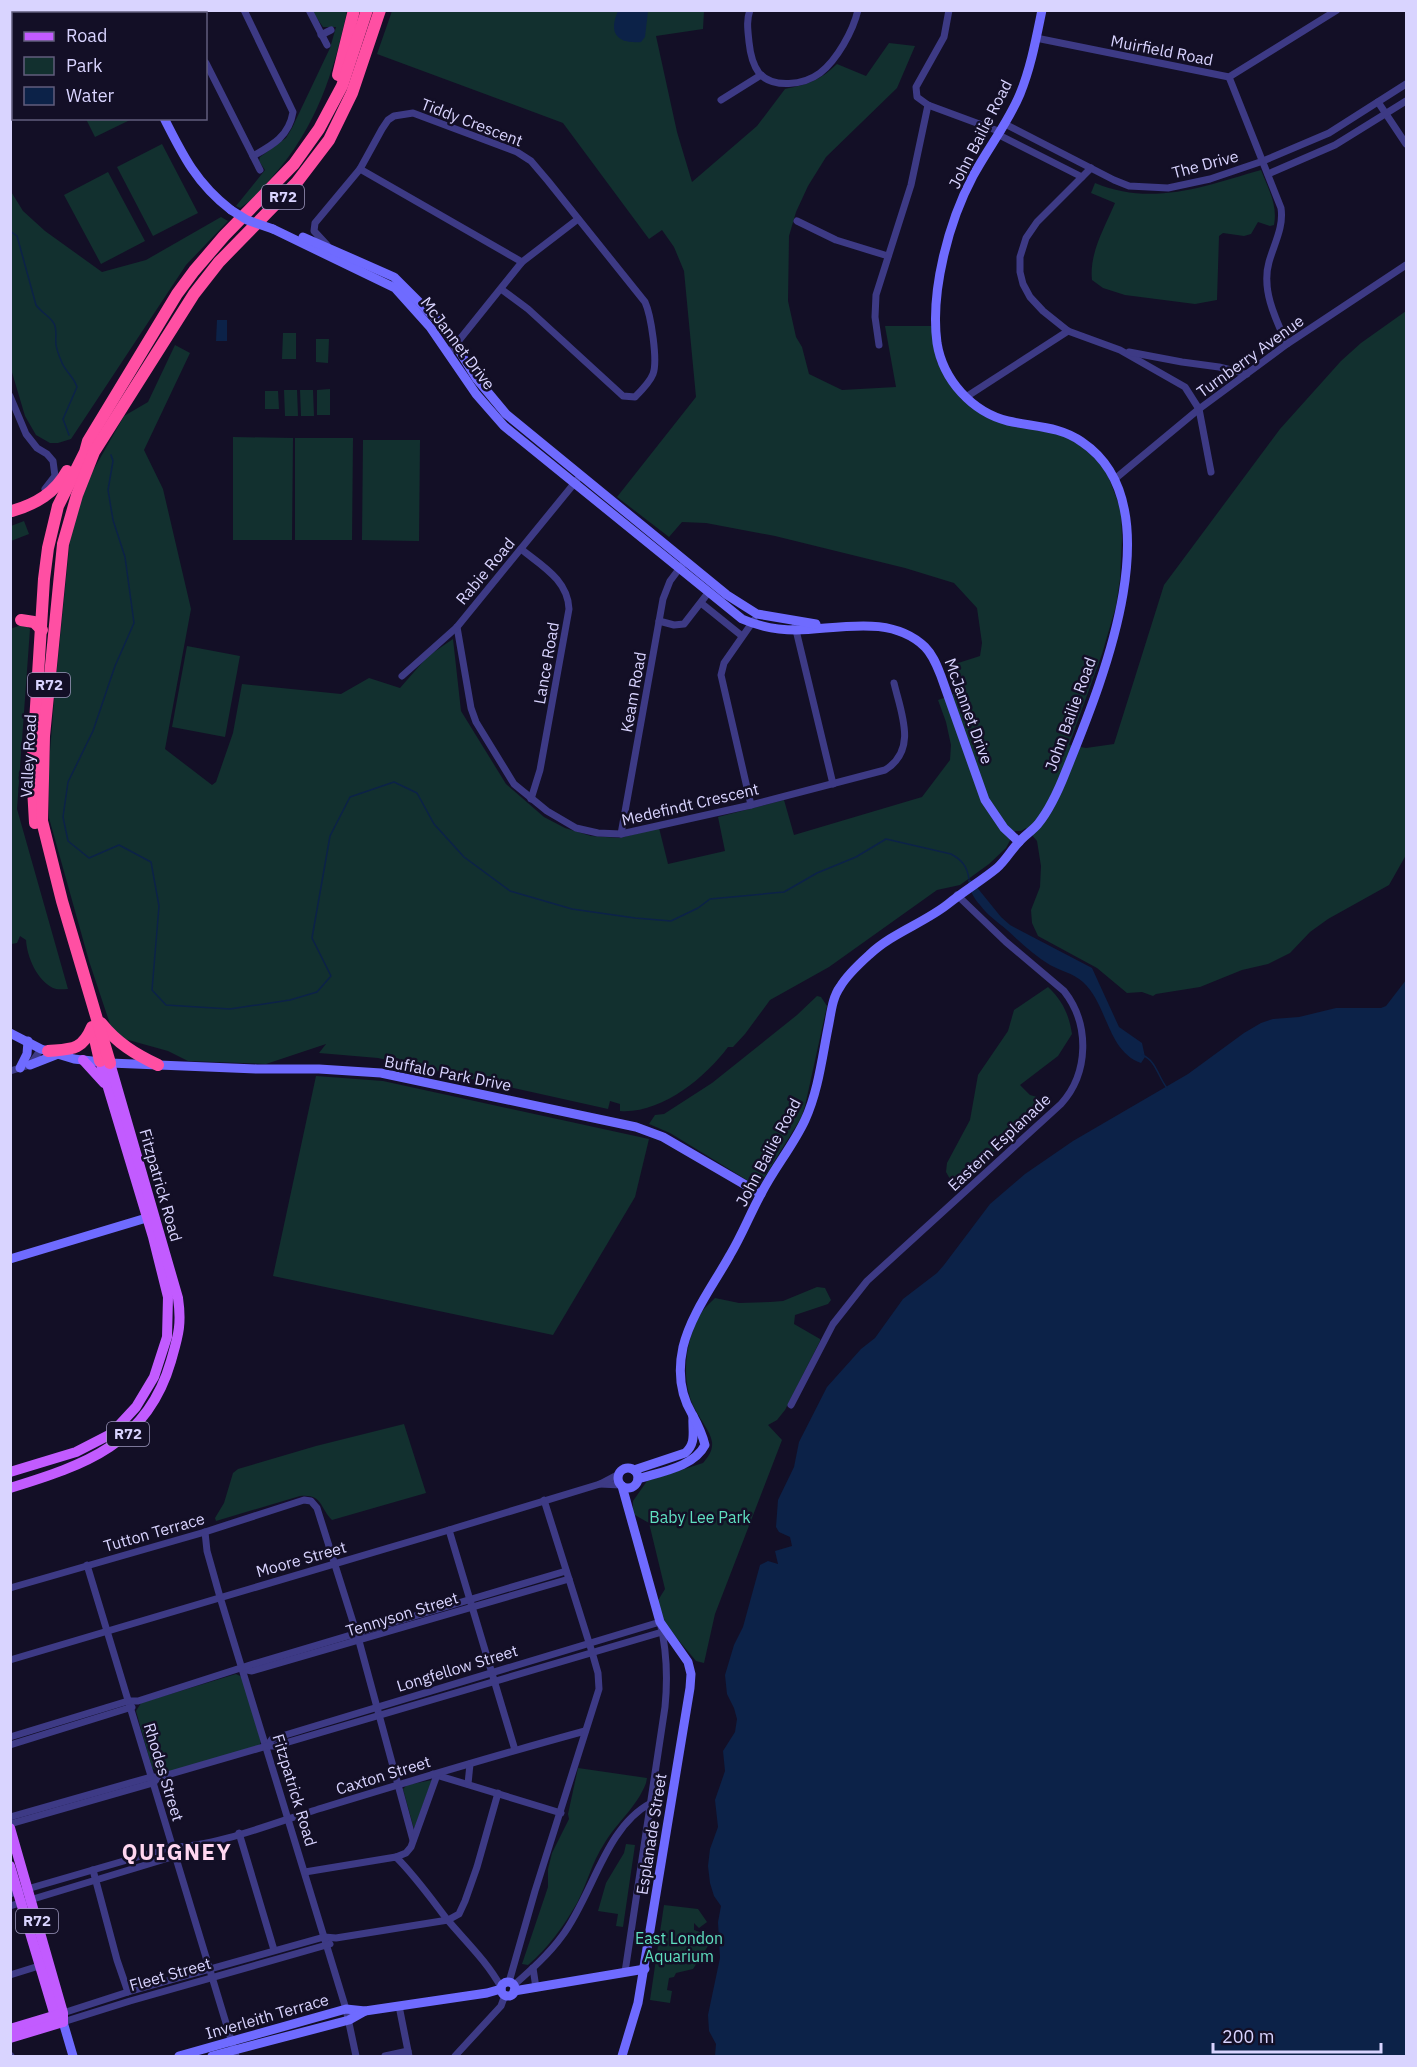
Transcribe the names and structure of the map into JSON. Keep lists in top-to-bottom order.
{
  "streets": {
    "highway": ["R72", "Valley Road"],
    "main road": ["Fitzpatrick Road", "Fleet Street"],
    "street": [
      "Muirfield Road",
      "Tiddy Crescent",
      "John Bailie Road",
      "The Drive",
      "McJannet Drive",
      "Turnberry Avenue",
      "Rabie Road",
      "Lance Road",
      "Keam Road",
      "Medefindt Crescent",
      "Buffalo Park Drive",
      "Eastern Esplanade",
      "Tutton Terrace",
      "Moore Street",
      "Tennyson Street",
      "Longfellow Street",
      "Rhodes Street",
      "Caxton Street",
      "Esplanade Street",
      "Inverleith Terrace"
    ]
  },
  "crossings": [
    ["Muirfield Road", "John Bailie Road"],
    ["Tiddy Crescent", "McJannet Drive"],
    ["John Bailie Road", "The Drive"],
    ["John Bailie Road", "McJannet Drive"],
    ["John Bailie Road", "Turnberry Avenue"],
    ["John Bailie Road", "Buffalo Park Drive"],
    ["John Bailie Road", "Eastern Esplanade"],
    ["R72", "Valley Road"],
    ["R72", "Longfellow Street"],
    ["R72", "Caxton Street"],
    ["R72", "Fleet Street"],
    ["McJannet Drive", "Rabie Road"],
    ["McJannet Drive", "Keam Road"],
    ["Rabie Road", "Lance Road"],
    ["Rabie Road", "Medefindt Crescent"],
    ["Lance Road", "Medefindt Crescent"],
    ["Keam Road", "Medefindt Crescent"],
    ["Valley Road", "Buffalo Park Drive"],
    ["Valley Road", "Fitzpatrick Road"],
    ["Buffalo Park Drive", "Fitzpatrick Road"],
    ["Fitzpatrick Road", "Tutton Terrace"],
    ["Fitzpatrick Road", "Moore Street"],
    ["Fitzpatrick Road", "Tennyson Street"],
    ["Fitzpatrick Road", "Longfellow Street"],
    ["Fitzpatrick Road", "Caxton Street"],
    ["Fitzpatrick Road", "Fleet Street"],
    ["Fitzpatrick Road", "Inverleith Terrace"],
    ["Tutton Terrace", "Moore Street"],
    ["Tutton Terrace", "Rhodes Street"],
    ["Moore Street", "Rhodes Street"],
    ["Tennyson Street", "Rhodes Street"],
    ["Longfellow Street", "Rhodes Street"],
    ["Longfellow Street", "Esplanade Street"],
    ["Rhodes Street", "Caxton Street"],
    ["Rhodes Street", "Fleet Street"],
    ["Rhodes Street", "Inverleith Terrace"],
    ["Esplanade Street", "Inverleith Terrace"]
  ],
  "districts": ["QUIGNEY"],
  "parks": ["Baby Lee Park", "East London Aquarium"],
  "legend": ["Road", "Park", "Water"],
  "scale_bar": "200 m"
}
